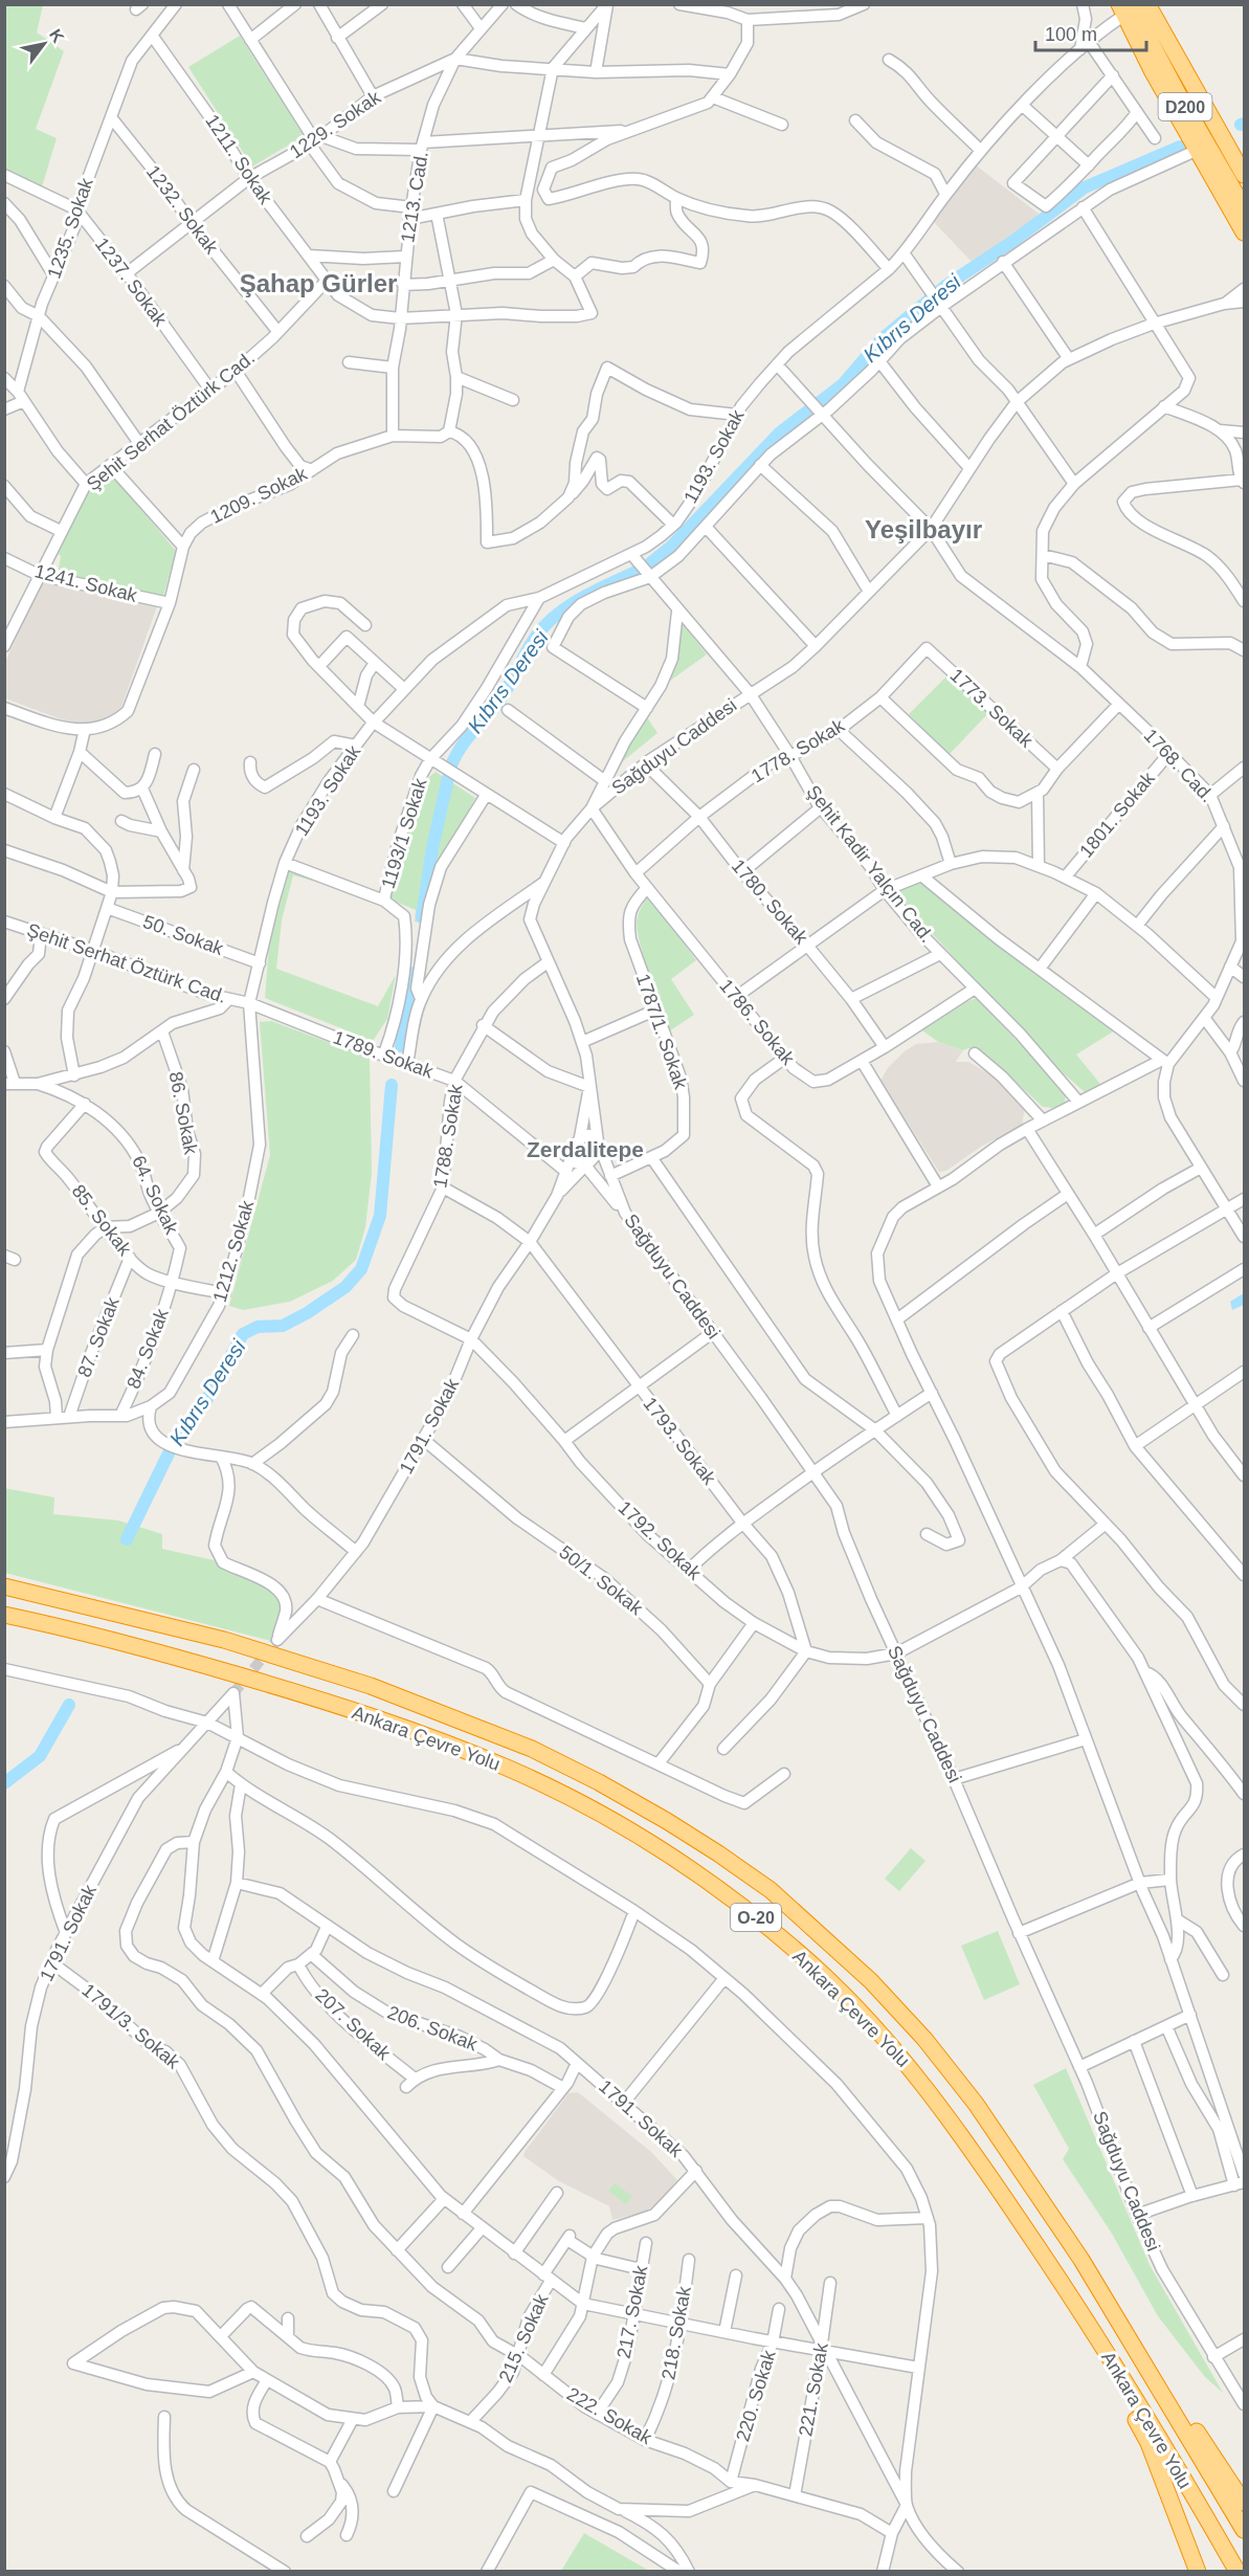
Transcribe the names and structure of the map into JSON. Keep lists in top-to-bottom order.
{
  "streets": {
    "highway": ["D200", "Ankara Çevre Yolu", "O-20"],
    "street": [
      "1229. Sokak",
      "1211. Sokak",
      "1213. Cad.",
      "1232. Sokak",
      "1235. Sokak",
      "1237. Sokak",
      "Şehit Serhat Öztürk Cad.",
      "1193. Sokak",
      "1209. Sokak",
      "1241. Sokak",
      "1773. Sokak",
      "Sağduyu Caddesi",
      "1778. Sokak",
      "1768. Cad.",
      "1801. Sokak",
      "1193/1 Sokak",
      "Şehit Kadir Yalçın Cad.",
      "1780. Sokak",
      "50. Sokak",
      "1786. Sokak",
      "1787/1. Sokak",
      "1789. Sokak",
      "86. Sokak",
      "1788. Sokak",
      "64. Sokak",
      "85. Sokak",
      "1212. Sokak",
      "87. Sokak",
      "84. Sokak",
      "1791. Sokak",
      "1793. Sokak",
      "1792. Sokak",
      "50/1. Sokak",
      "207. Sokak",
      "1791/3. Sokak",
      "206. Sokak",
      "217. Sokak",
      "218. Sokak",
      "215. Sokak",
      "221. Sokak",
      "220. Sokak",
      "222. Sokak"
    ]
  },
  "crossings": [
    ["D200", "1193. Sokak"],
    ["1229. Sokak", "1211. Sokak"],
    ["1229. Sokak", "1213. Cad."],
    ["1229. Sokak", "1232. Sokak"],
    ["1229. Sokak", "1237. Sokak"],
    ["1211. Sokak", "1213. Cad."],
    ["1211. Sokak", "1235. Sokak"],
    ["1211. Sokak", "Şehit Serhat Öztürk Cad."],
    ["1213. Cad.", "1209. Sokak"],
    ["1232. Sokak", "1235. Sokak"],
    ["1232. Sokak", "Şehit Serhat Öztürk Cad."],
    ["1235. Sokak", "1237. Sokak"],
    ["1237. Sokak", "Şehit Serhat Öztürk Cad."],
    ["Şehit Serhat Öztürk Cad.", "1193. Sokak"],
    ["Şehit Serhat Öztürk Cad.", "1241. Sokak"],
    ["Şehit Serhat Öztürk Cad.", "1789. Sokak"],
    ["Şehit Serhat Öztürk Cad.", "1212. Sokak"],
    ["1193. Sokak", "1768. Cad."],
    ["1193. Sokak", "1193/1 Sokak"],
    ["1193. Sokak", "Şehit Kadir Yalçın Cad."],
    ["1193. Sokak", "50. Sokak"],
    ["1193. Sokak", "1789. Sokak"],
    ["1193. Sokak", "1212. Sokak"],
    ["1209. Sokak", "1241. Sokak"],
    ["1773. Sokak", "1778. Sokak"],
    ["Sağduyu Caddesi", "1768. Cad."],
    ["Sağduyu Caddesi", "Şehit Kadir Yalçın Cad."],
    ["Sağduyu Caddesi", "1780. Sokak"],
    ["Sağduyu Caddesi", "1786. Sokak"],
    ["Sağduyu Caddesi", "1787/1. Sokak"],
    ["Sağduyu Caddesi", "1788. Sokak"],
    ["Sağduyu Caddesi", "1792. Sokak"],
    ["1778. Sokak", "Şehit Kadir Yalçın Cad."],
    ["1778. Sokak", "1780. Sokak"],
    ["1778. Sokak", "1786. Sokak"],
    ["1768. Cad.", "1801. Sokak"],
    ["1193/1 Sokak", "1789. Sokak"],
    ["Şehit Kadir Yalçın Cad.", "1786. Sokak"],
    ["1780. Sokak", "1786. Sokak"],
    ["1786. Sokak", "1787/1. Sokak"],
    ["1789. Sokak", "1788. Sokak"],
    ["1789. Sokak", "1212. Sokak"],
    ["86. Sokak", "64. Sokak"],
    ["86. Sokak", "85. Sokak"],
    ["1788. Sokak", "1791. Sokak"],
    ["1788. Sokak", "1793. Sokak"],
    ["1788. Sokak", "1792. Sokak"],
    ["64. Sokak", "85. Sokak"],
    ["64. Sokak", "84. Sokak"],
    ["85. Sokak", "1212. Sokak"],
    ["85. Sokak", "87. Sokak"],
    ["85. Sokak", "84. Sokak"],
    ["1212. Sokak", "87. Sokak"],
    ["1212. Sokak", "84. Sokak"],
    ["1791. Sokak", "1793. Sokak"],
    ["1791. Sokak", "1792. Sokak"],
    ["1791. Sokak", "50/1. Sokak"],
    ["1791. Sokak", "1791/3. Sokak"],
    ["1791. Sokak", "221. Sokak"],
    ["1793. Sokak", "1792. Sokak"],
    ["207. Sokak", "206. Sokak"],
    ["217. Sokak", "222. Sokak"],
    ["218. Sokak", "222. Sokak"],
    ["215. Sokak", "222. Sokak"],
    ["221. Sokak", "222. Sokak"],
    ["220. Sokak", "222. Sokak"]
  ],
  "districts": ["Şahap Gürler", "Yeşilbayır", "Zerdalitepe"],
  "water": ["Kıbrıs Deresi"],
  "scale_bar": "100 m",
  "north": "top right"
}
